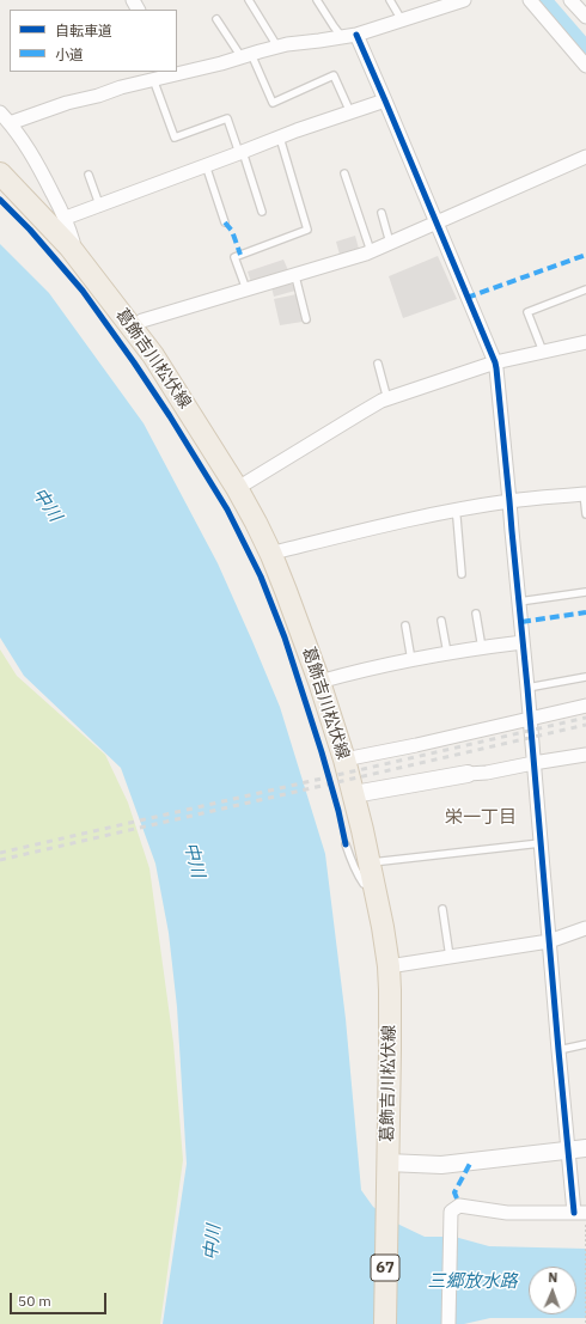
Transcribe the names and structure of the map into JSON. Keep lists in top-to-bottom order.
{
  "streets": {
    "main road": ["葛飾吉川松伏線", "67"]
  },
  "districts": ["栄一丁目"],
  "water": ["中川", "三郷放水路"],
  "legend": ["自転車道", "小道"],
  "scale_bar": "50 m",
  "north": "top"
}
